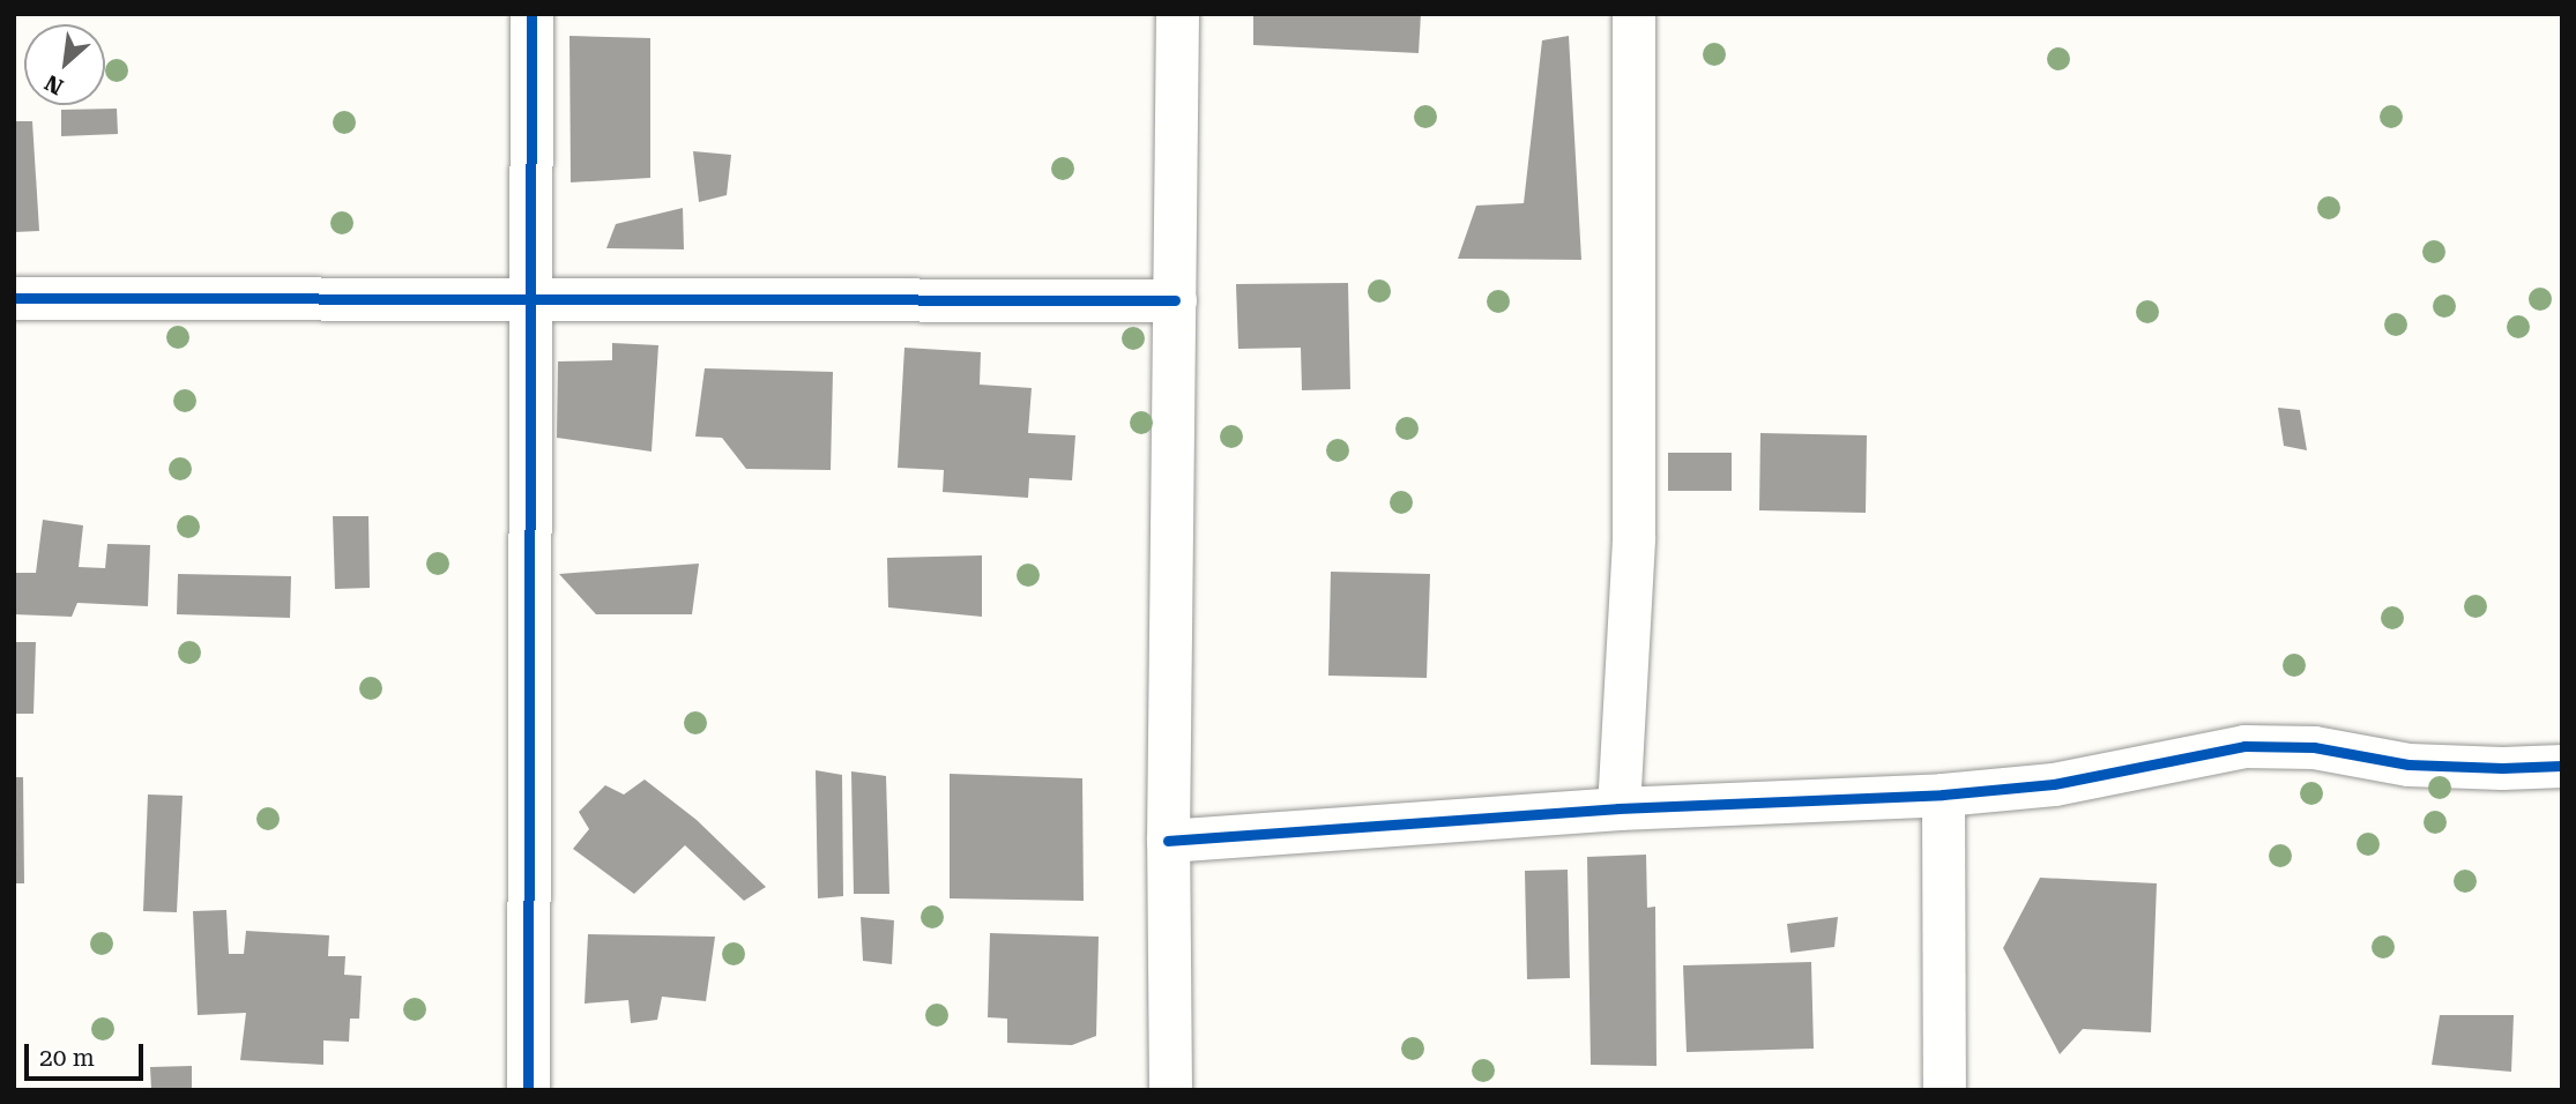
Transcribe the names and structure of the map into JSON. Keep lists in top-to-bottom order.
{
  "scale_bar": "20 m",
  "north": "bottom left"
}
